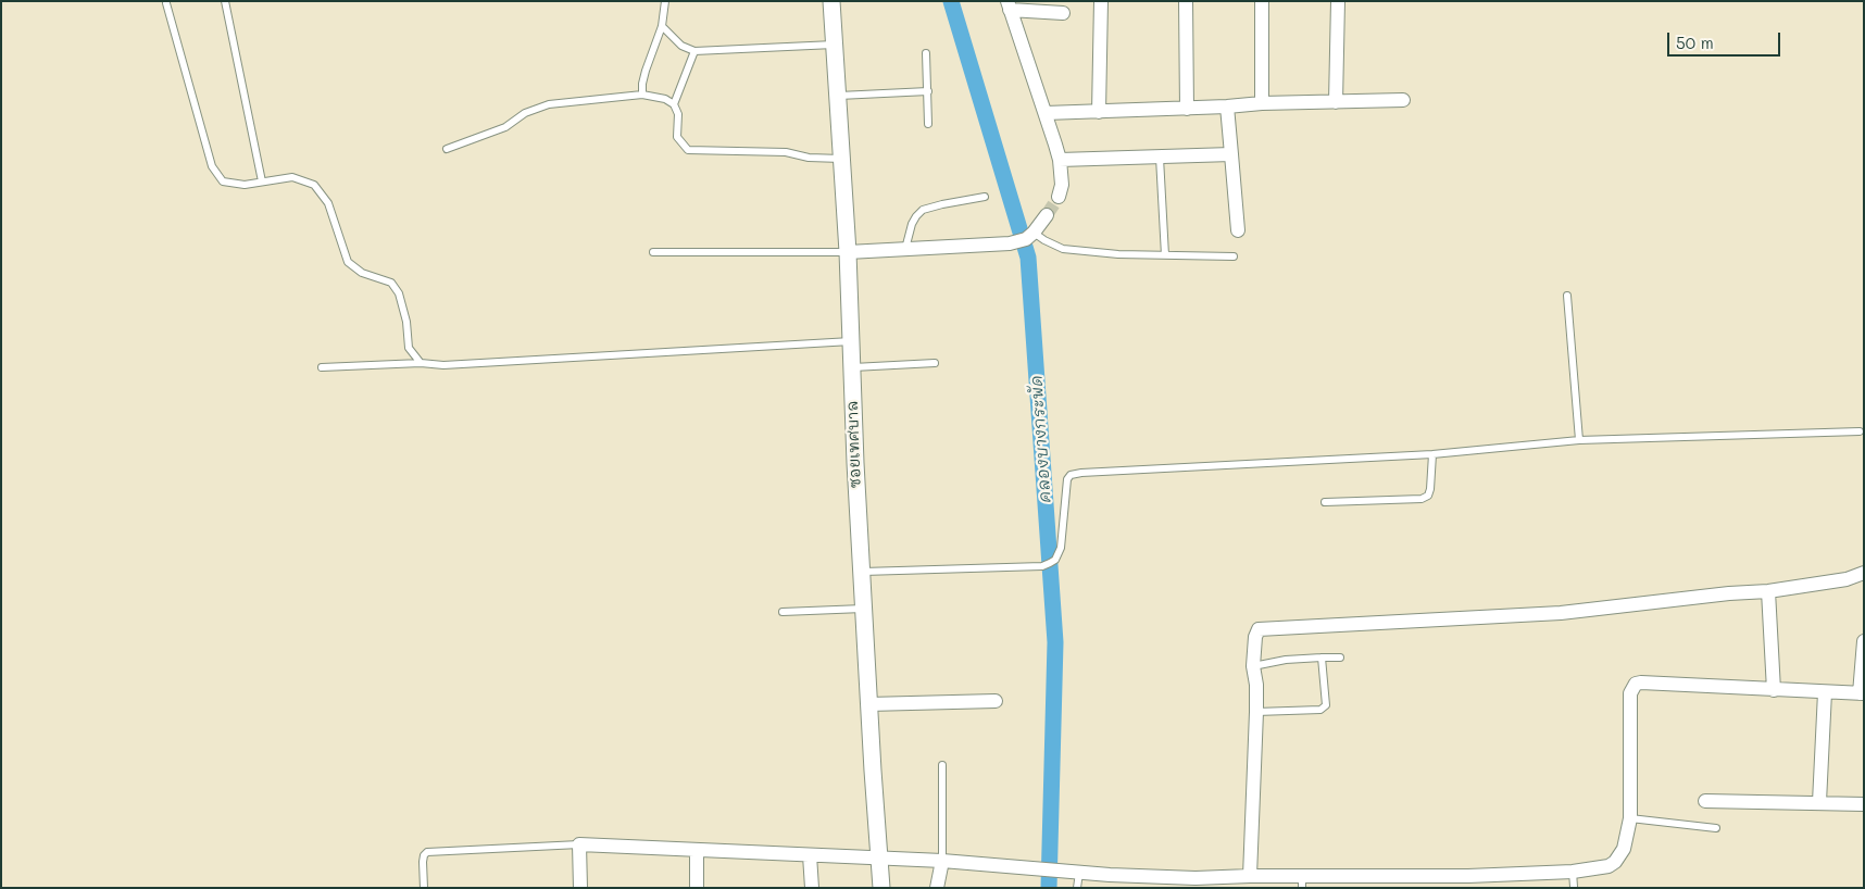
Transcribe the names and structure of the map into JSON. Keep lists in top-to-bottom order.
{
  "streets": {
    "street": ["ซอยเทศบาล"]
  },
  "water": ["คลองบางกระพัด"],
  "scale_bar": "50 m"
}
